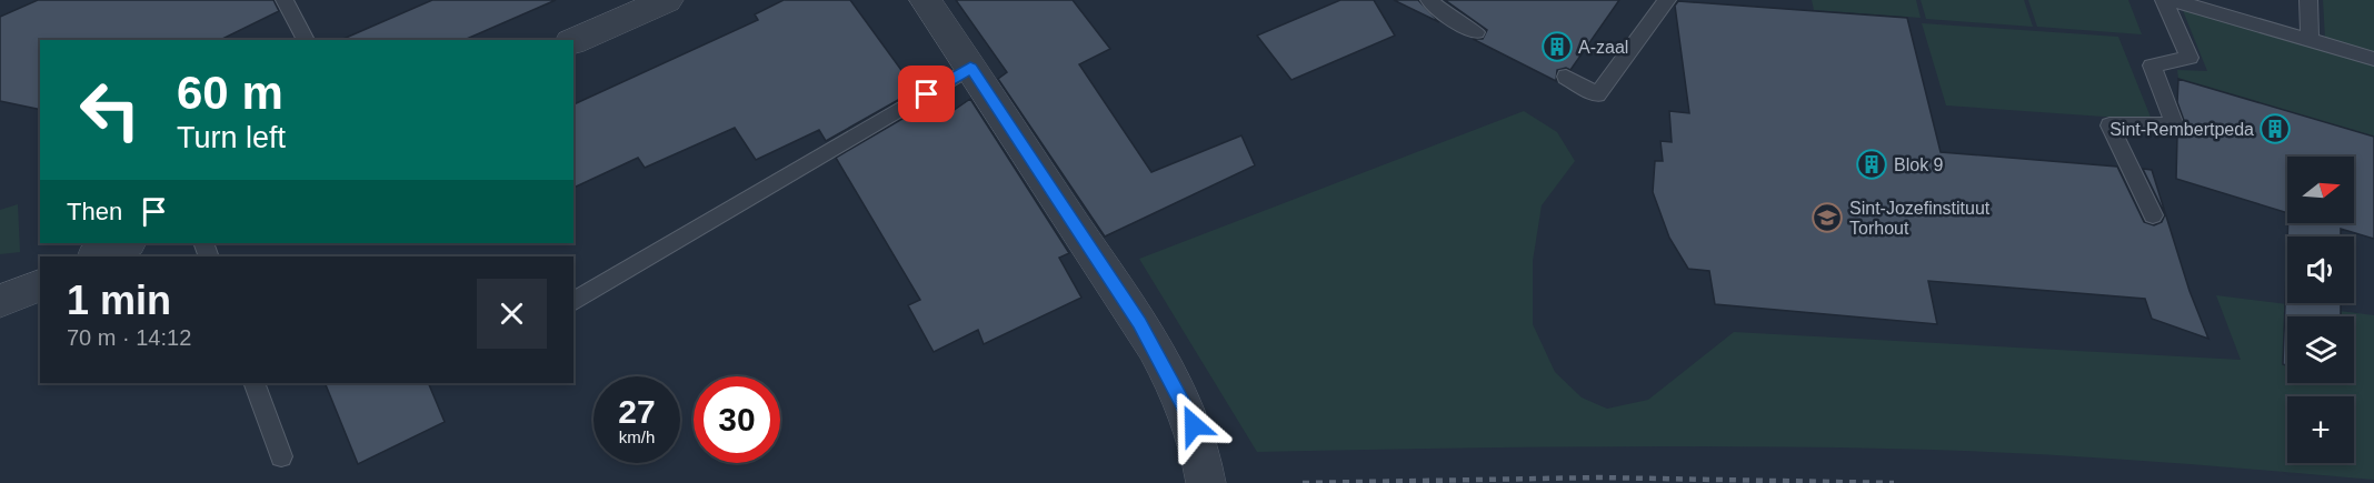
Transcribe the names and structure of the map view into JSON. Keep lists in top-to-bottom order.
{
  "places": {
    "building": ["A-zaal", "Sint-Rembertpeda", "Blok 9"],
    "school or university": ["Sint-Jozefinstituut Torhout"]
  },
  "north": "right",
  "page": {
    "turn": ["60 m", "Turn left"],
    "map_buttons": "+",
    "then": "Then",
    "heading": ["1 min", "70 m · 14:12"],
    "speed": "27 km/h",
    "limit": "30"
  }
}
